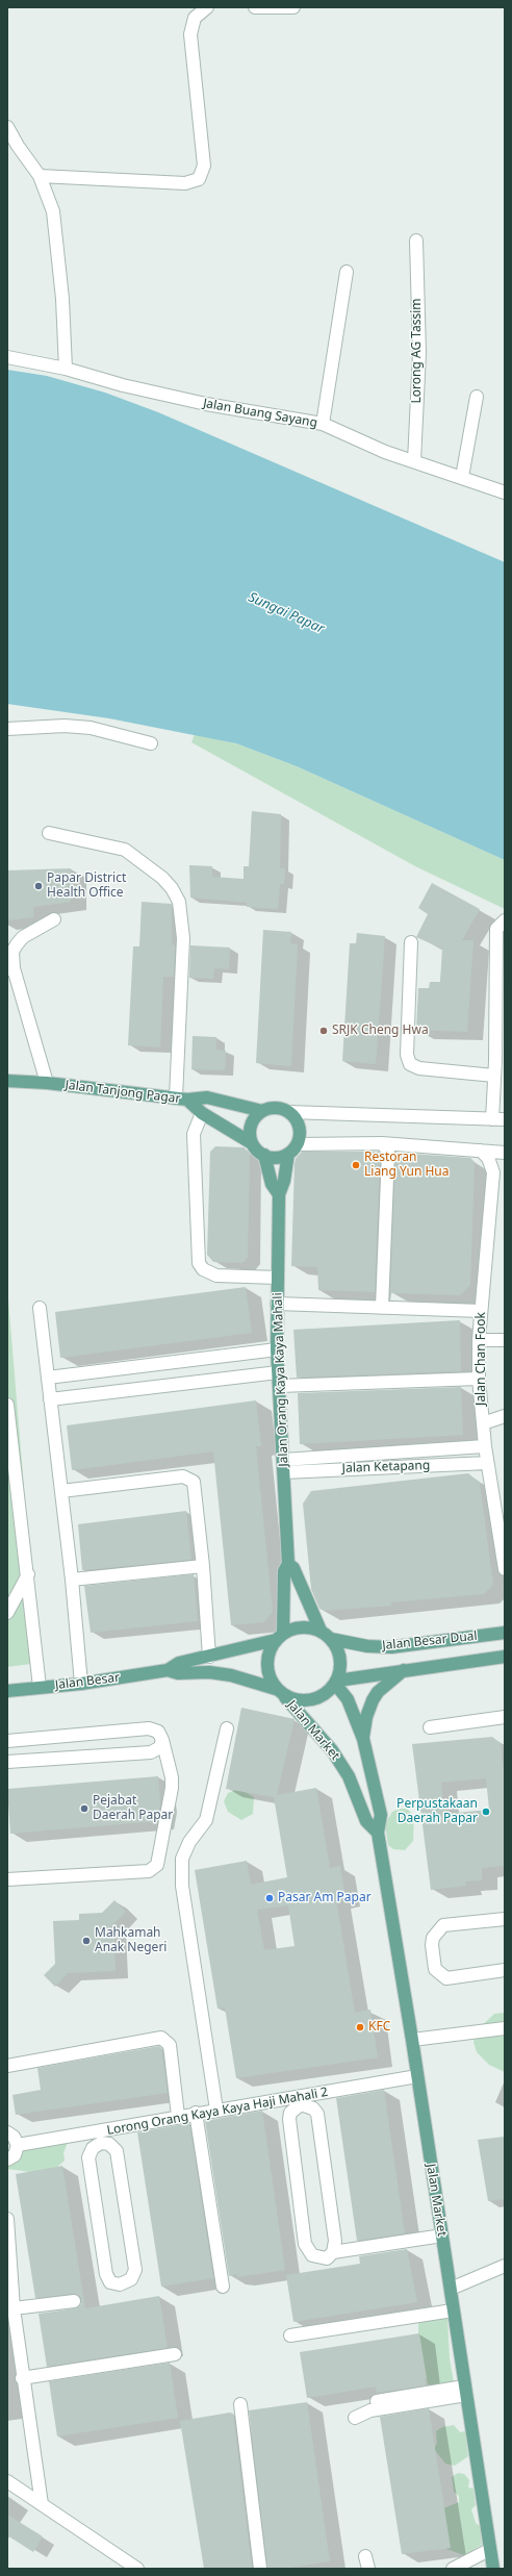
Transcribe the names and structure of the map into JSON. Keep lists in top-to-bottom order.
{
  "streets": {
    "main road": [
      "Jalan Tanjong Pagar",
      "Jalan Orang Kaya Kaya Mahali",
      "Jalan Besar Dual",
      "Jalan Besar",
      "Jalan Market"
    ],
    "street": [
      "Lorong AG Tassim",
      "Jalan Buang Sayang",
      "Jalan Chan Fook",
      "Jalan Ketapang",
      "Lorong Orang Kaya Kaya Haji Mahali 2"
    ]
  },
  "crossings": [
    ["Lorong AG Tassim", "Jalan Buang Sayang"],
    ["Jalan Tanjong Pagar", "Jalan Orang Kaya Kaya Mahali"],
    ["Jalan Chan Fook", "Jalan Ketapang"],
    ["Jalan Orang Kaya Kaya Mahali", "Jalan Ketapang"],
    ["Jalan Orang Kaya Kaya Mahali", "Jalan Besar Dual"],
    ["Jalan Orang Kaya Kaya Mahali", "Jalan Besar"],
    ["Jalan Orang Kaya Kaya Mahali", "Jalan Market"],
    ["Jalan Besar Dual", "Jalan Besar"],
    ["Jalan Besar Dual", "Jalan Market"],
    ["Jalan Besar", "Jalan Market"],
    ["Jalan Market", "Lorong Orang Kaya Kaya Haji Mahali 2"]
  ],
  "water": ["Sungai Papar"],
  "places": [
    "Papar District Health Office",
    "SRJK Cheng Hwa",
    "Restoran Liang Yun Hua",
    "Pejabat Daerah Papar",
    "Perpustakaan Daerah Papar",
    "Pasar Am Papar",
    "Mahkamah Anak Negeri",
    "KFC"
  ]
}
